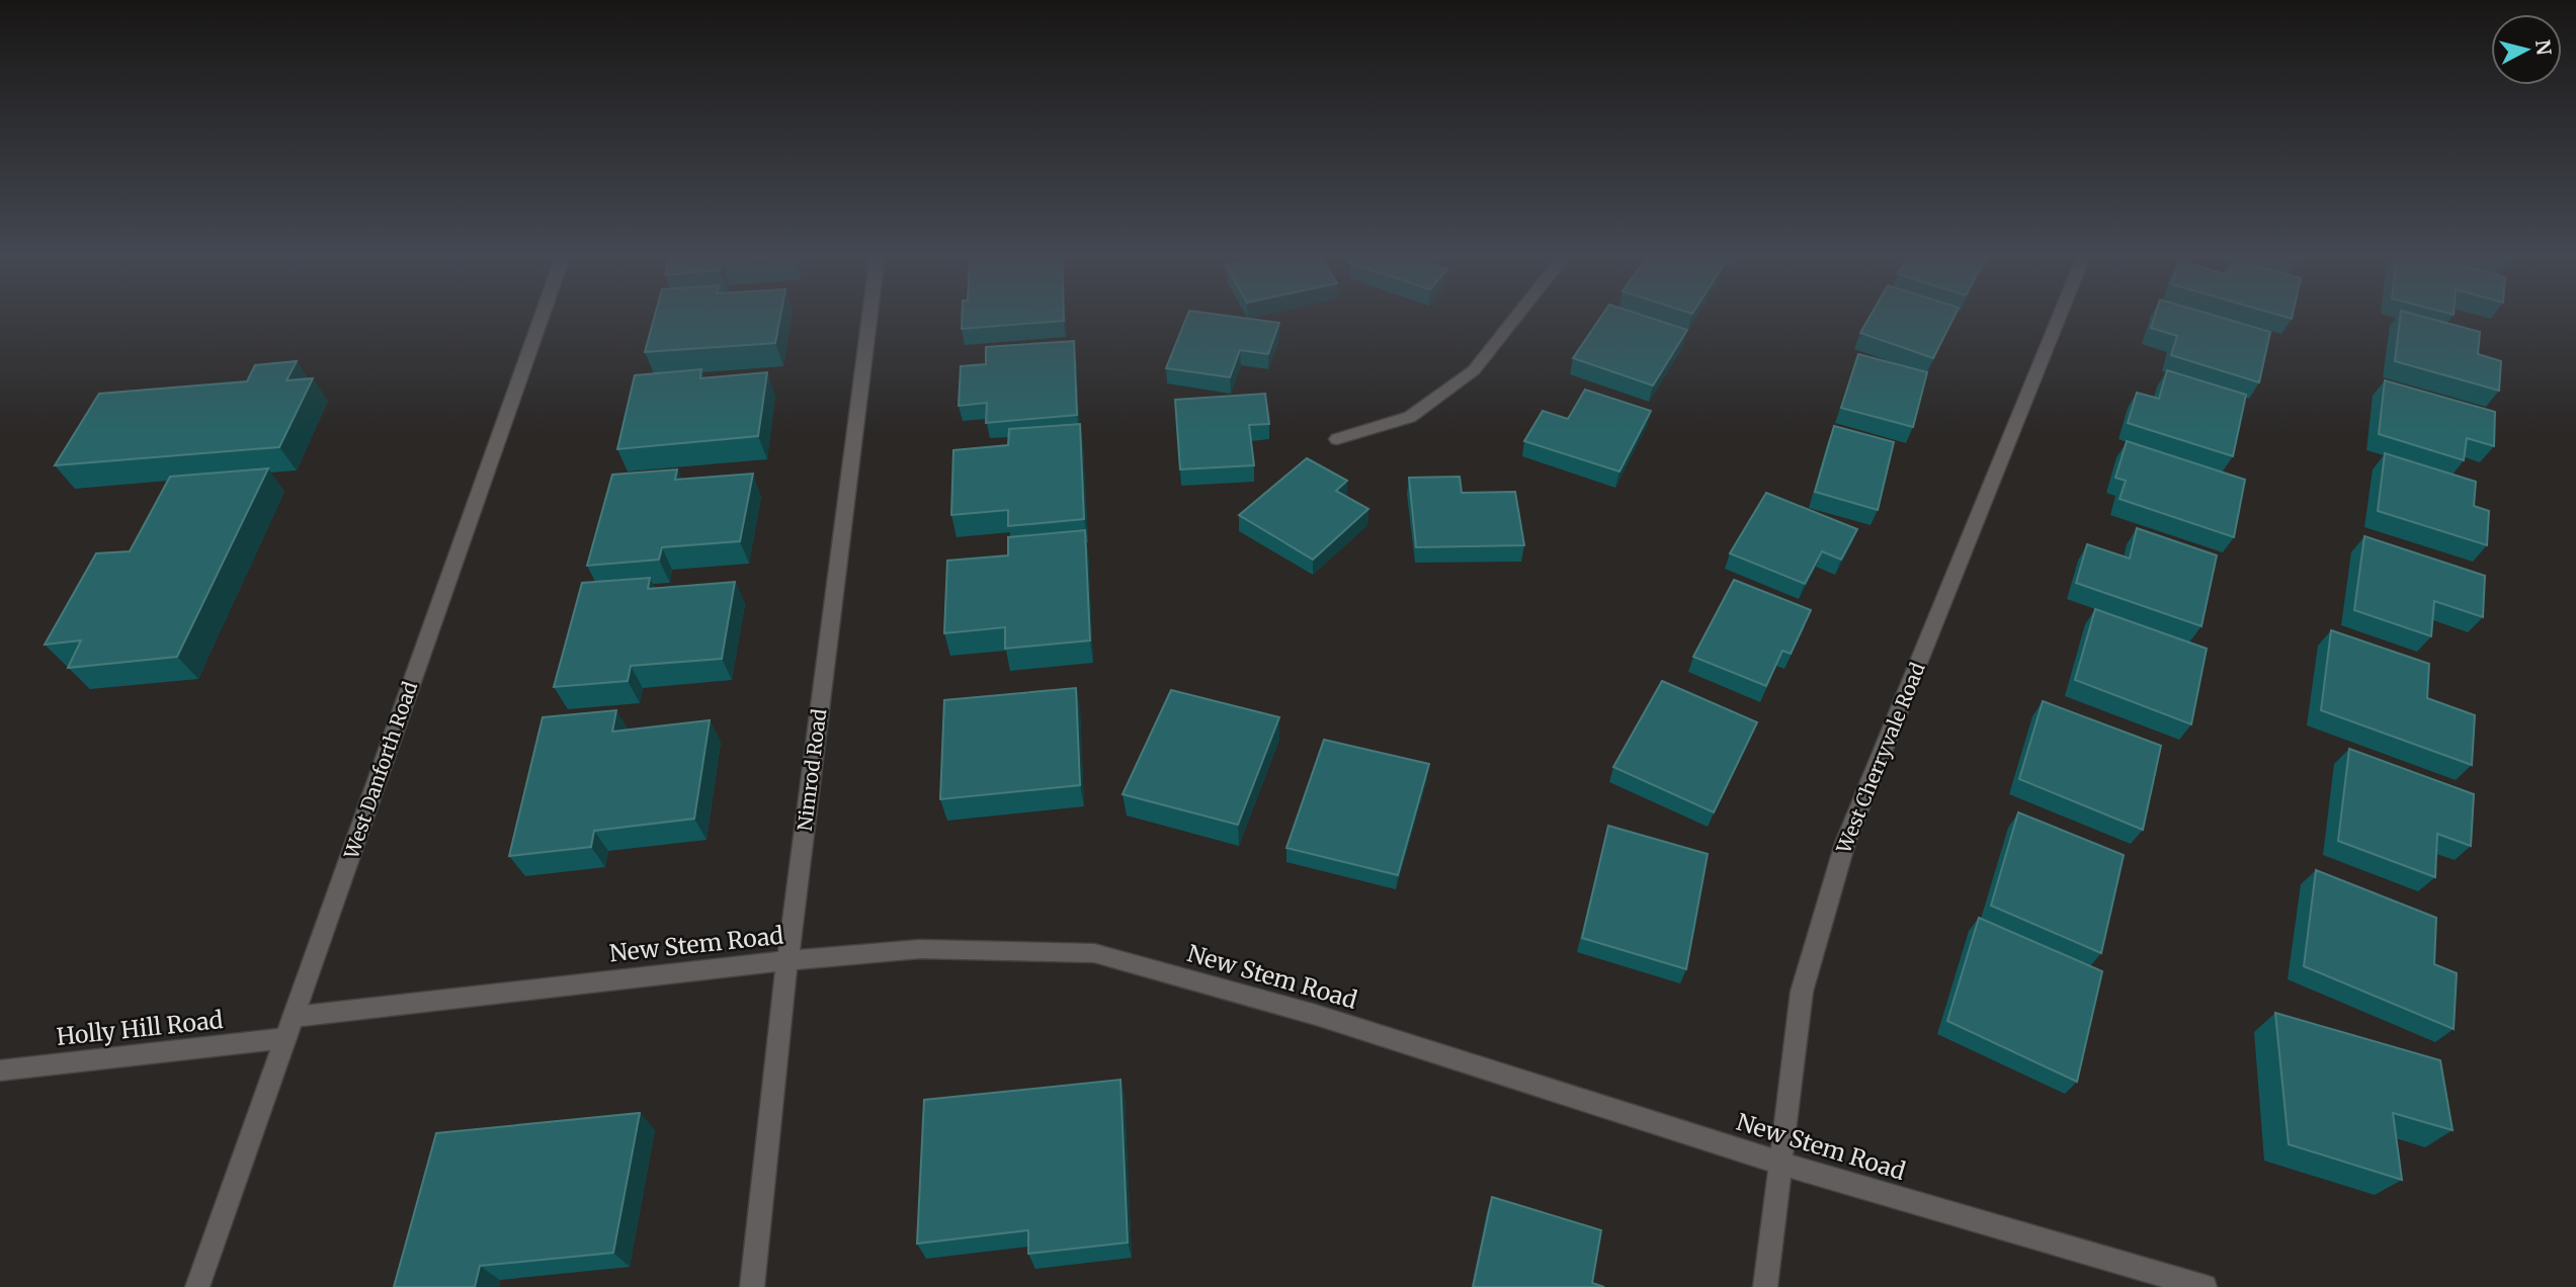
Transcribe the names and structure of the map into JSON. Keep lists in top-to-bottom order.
{
  "streets": {
    "street": [
      "West Cherryvale Road",
      "West Danforth Road",
      "Nimrod Road",
      "New Stem Road",
      "Holly Hill Road"
    ]
  },
  "crossings": [
    ["West Cherryvale Road", "New Stem Road"],
    ["West Danforth Road", "New Stem Road"],
    ["West Danforth Road", "Holly Hill Road"],
    ["Nimrod Road", "New Stem Road"]
  ],
  "north": "right"
}
